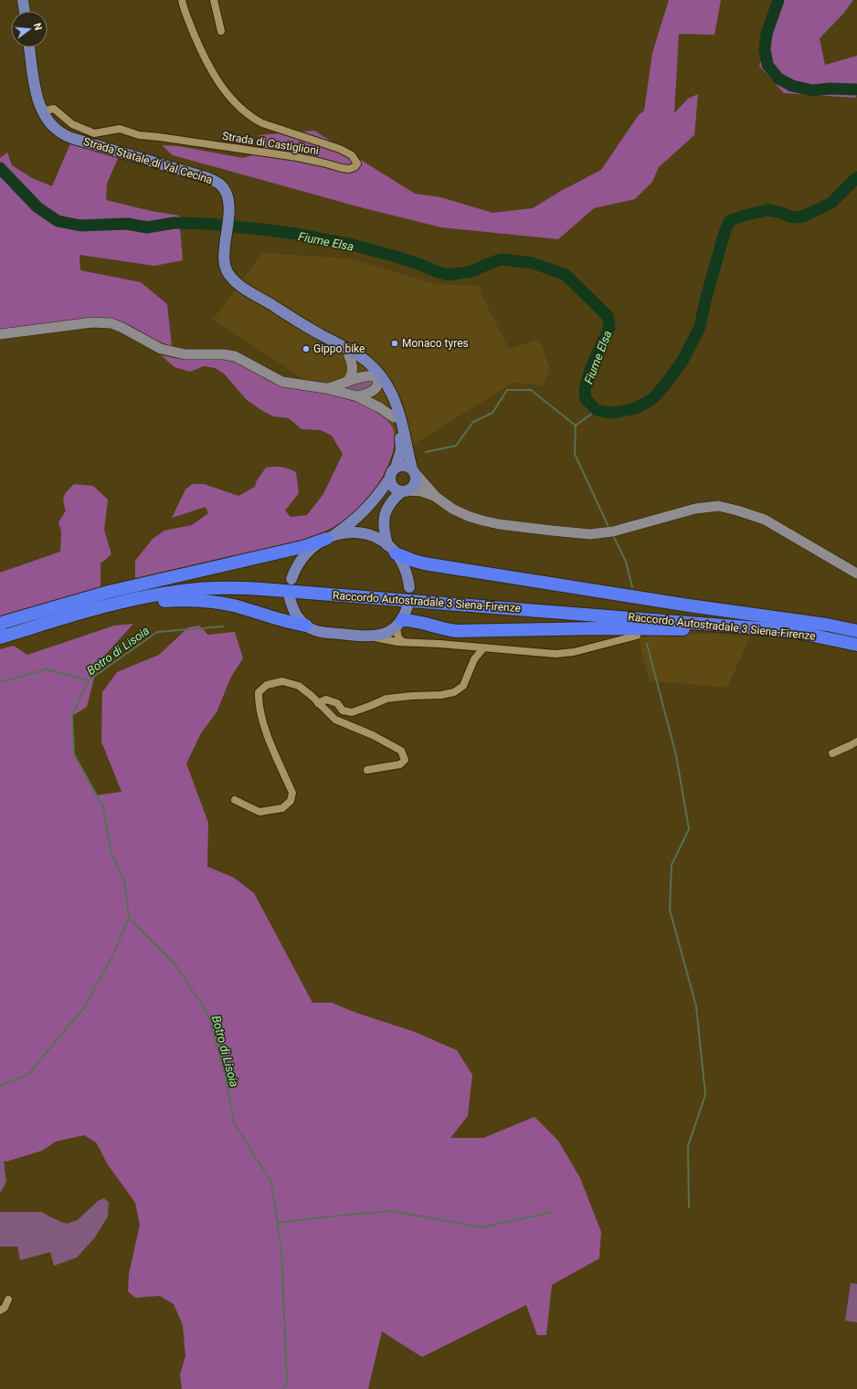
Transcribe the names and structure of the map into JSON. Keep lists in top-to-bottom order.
{
  "streets": {
    "highway": ["Raccordo Autostradale 3 Siena-Firenze"],
    "main road": ["Strada Statale di Val Cecina"],
    "street": ["Strada di Castiglioni"]
  },
  "crossings": [
    ["Strada di Castiglioni", "Strada Statale di Val Cecina"]
  ],
  "water": ["Fiume Elsa", "Botro di Lisoia"],
  "places": ["Monaco tyres", "Gippo bike"],
  "north": "right"
}
